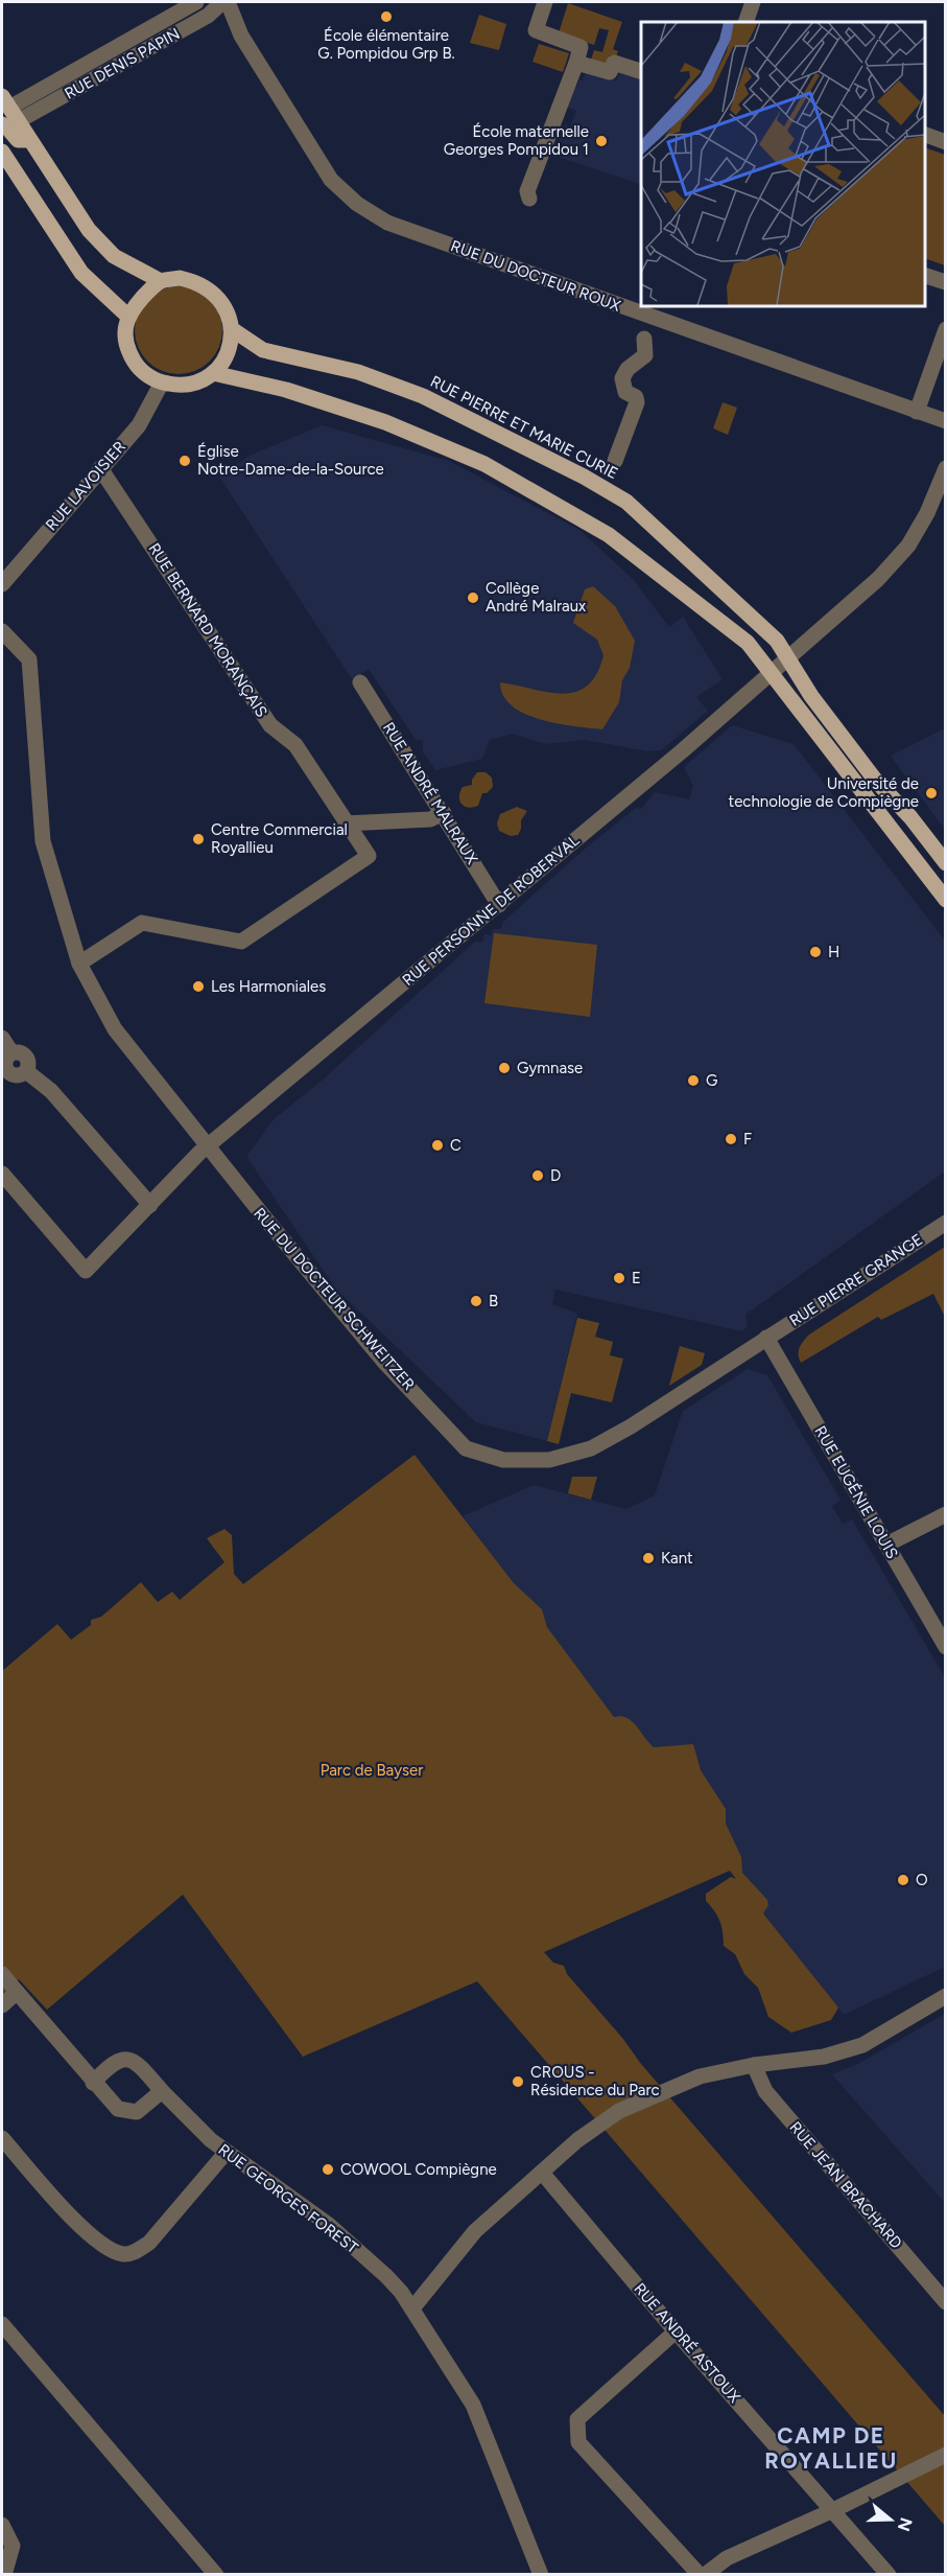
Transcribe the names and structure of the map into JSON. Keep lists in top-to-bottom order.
{
  "streets": {
    "main road": ["RUE PIERRE ET MARIE CURIE"],
    "street": [
      "RUE DENIS PAPIN",
      "RUE DU DOCTEUR ROUX",
      "RUE LAVOISIER",
      "RUE BERNARD MORANÇAIS",
      "RUE ANDRÉ MALRAUX",
      "RUE PERSONNE DE ROBERVAL",
      "RUE PIERRE GRANGE",
      "RUE DU DOCTEUR SCHWEITZER",
      "RUE EUGÉNIE LOUIS",
      "RUE JEAN BRACHARD",
      "RUE GEORGES FOREST",
      "RUE ANDRÉ ASTOUX"
    ]
  },
  "crossings": [
    ["RUE DENIS PAPIN", "RUE DU DOCTEUR ROUX"],
    ["RUE PIERRE ET MARIE CURIE", "RUE LAVOISIER"],
    ["RUE PIERRE ET MARIE CURIE", "RUE PERSONNE DE ROBERVAL"],
    ["RUE LAVOISIER", "RUE BERNARD MORANÇAIS"],
    ["RUE BERNARD MORANÇAIS", "RUE DU DOCTEUR SCHWEITZER"],
    ["RUE ANDRÉ MALRAUX", "RUE PERSONNE DE ROBERVAL"],
    ["RUE PERSONNE DE ROBERVAL", "RUE DU DOCTEUR SCHWEITZER"],
    ["RUE PIERRE GRANGE", "RUE DU DOCTEUR SCHWEITZER"],
    ["RUE PIERRE GRANGE", "RUE EUGÉNIE LOUIS"],
    ["RUE DU DOCTEUR SCHWEITZER", "RUE EUGÉNIE LOUIS"]
  ],
  "districts": ["CAMP DE ROYALLIEU"],
  "parks": ["Parc de Bayser"],
  "places": [
    "École élémentaire G. Pompidou Grp B.",
    "École maternelle Georges Pompidou 1",
    "Église Notre-Dame-de-la-Source",
    "Collège André Malraux",
    "Université de technologie de Compiègne",
    "Centre Commercial Royallieu",
    "H",
    "Les Harmoniales",
    "Gymnase",
    "G",
    "F",
    "C",
    "D",
    "E",
    "B",
    "Kant",
    "O",
    "CROUS - Résidence du Parc",
    "COWOOL Compiègne"
  ],
  "north": "right"
}
